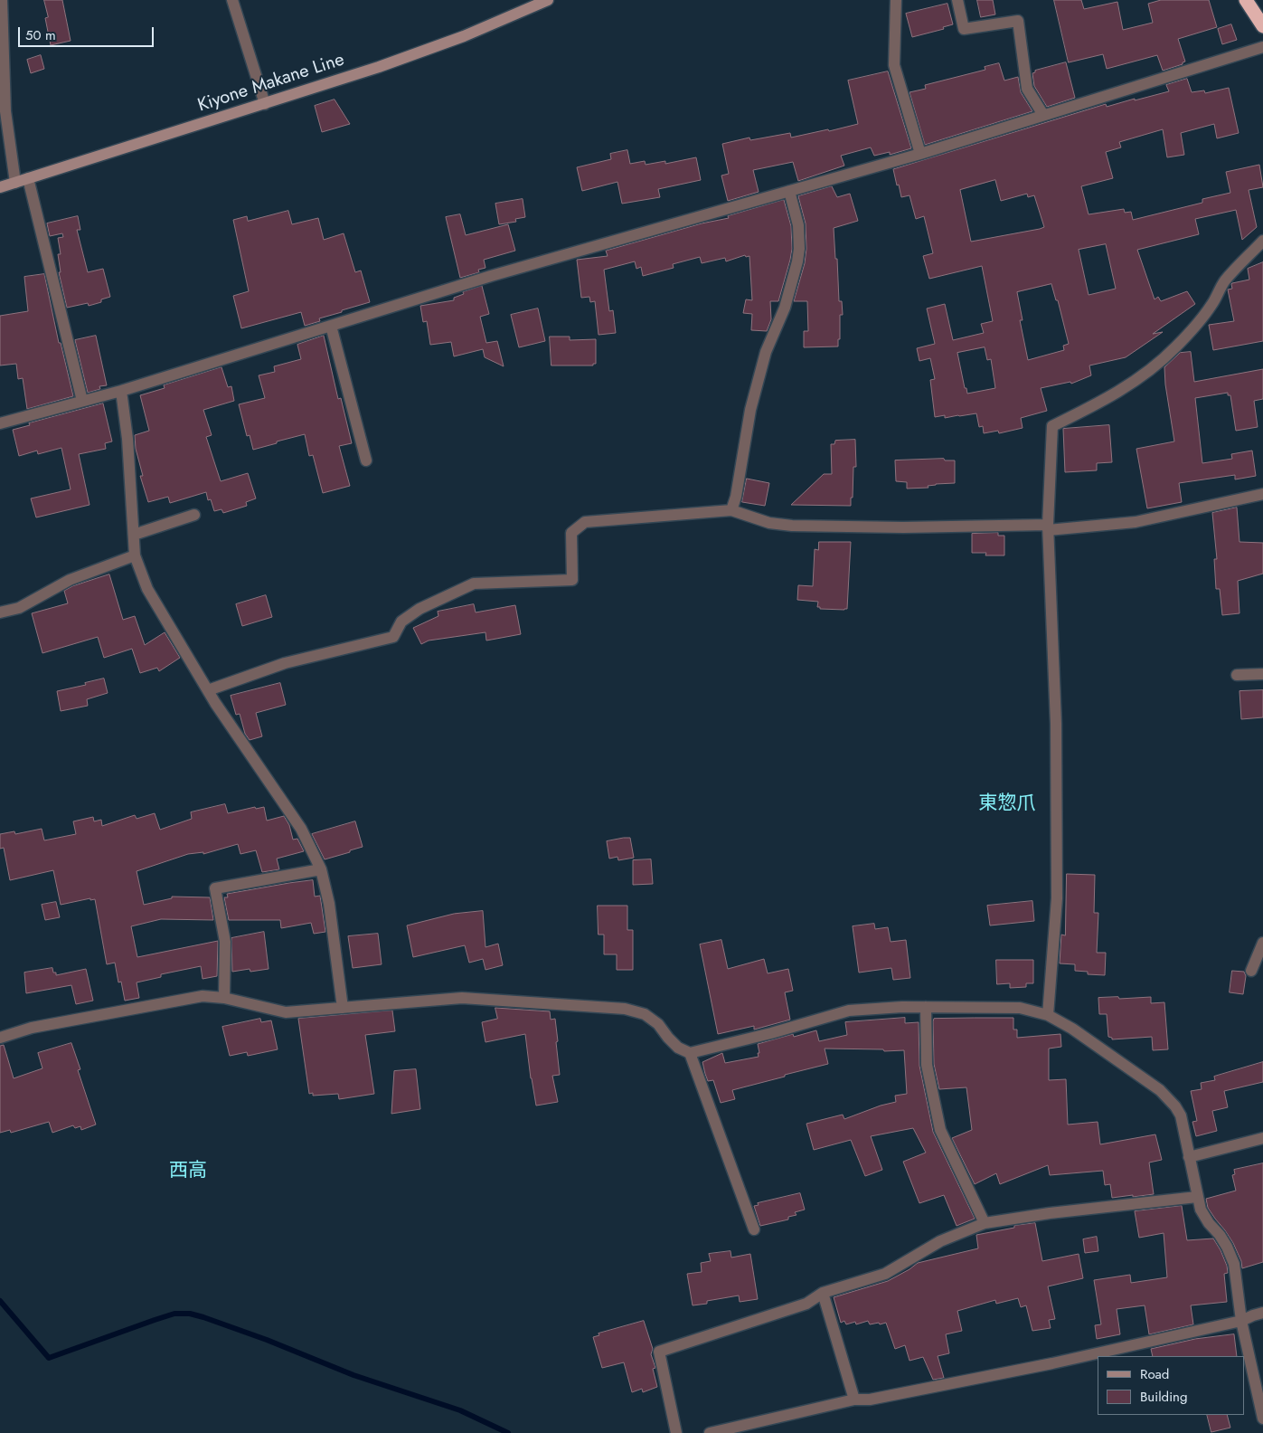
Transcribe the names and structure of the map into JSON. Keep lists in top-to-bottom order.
{
  "streets": {
    "main road": ["Kiyone Makane Line"]
  },
  "districts": ["東惣爪", "西高"],
  "legend": ["Road", "Building"],
  "scale_bar": "50 m"
}
